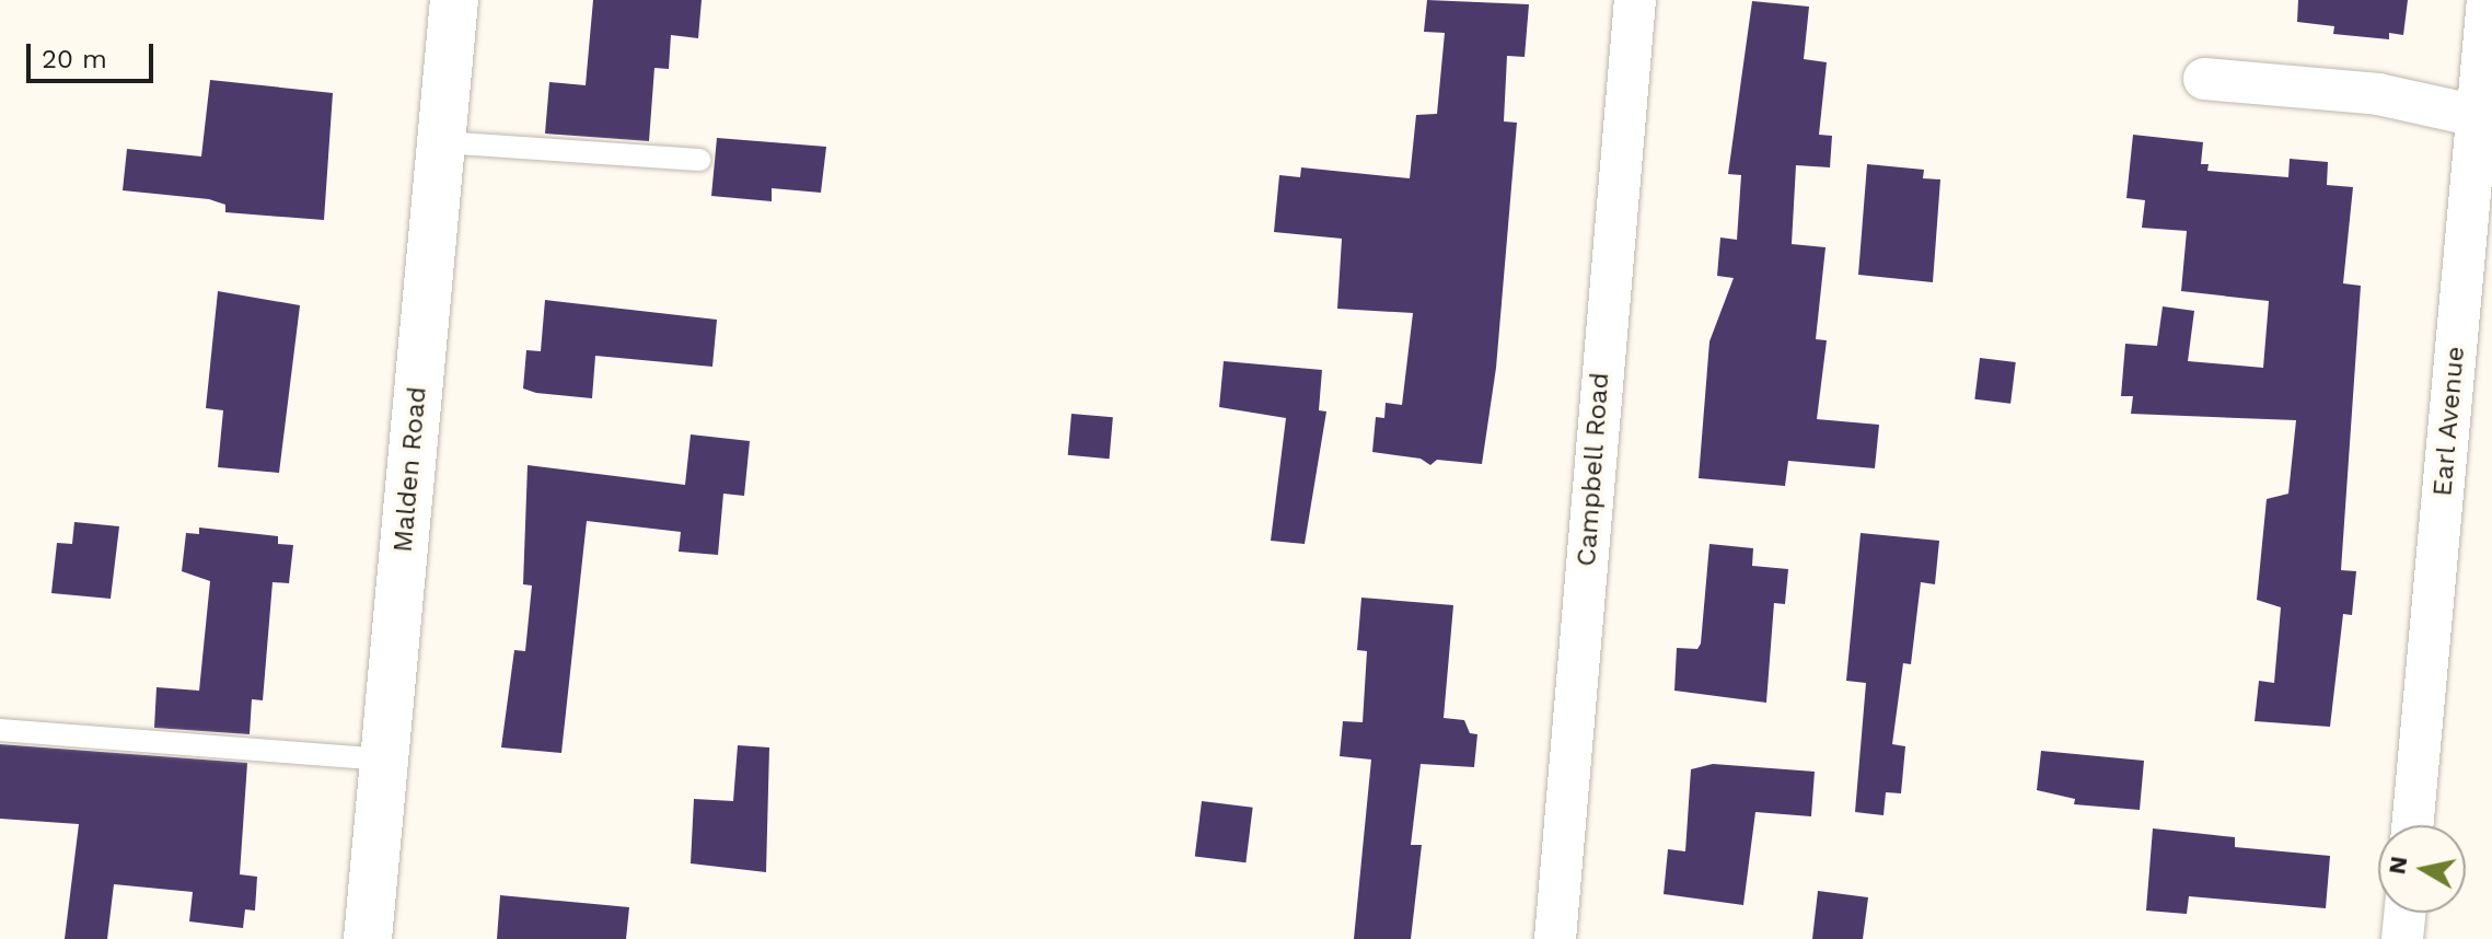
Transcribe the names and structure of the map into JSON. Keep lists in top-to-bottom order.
{
  "streets": {
    "street": ["Earl Avenue", "Malden Road", "Campbell Road"]
  },
  "scale_bar": "20 m",
  "north": "left"
}
